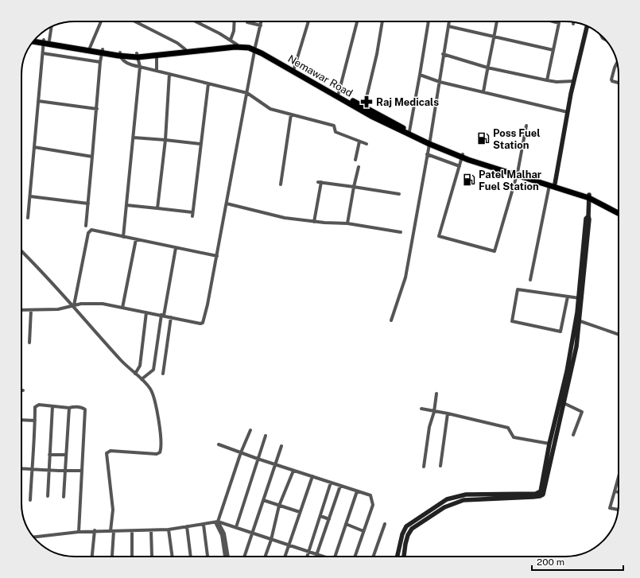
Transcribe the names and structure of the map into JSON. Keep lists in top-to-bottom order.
{
  "streets": {
    "highway": ["Nemawar Road"]
  },
  "places": {
    "pharmacy": ["Raj Medicals"],
    "fuel station": ["Poss Fuel Station", "Patel Malhar Fuel Station"]
  },
  "scale_bar": "200 m"
}
